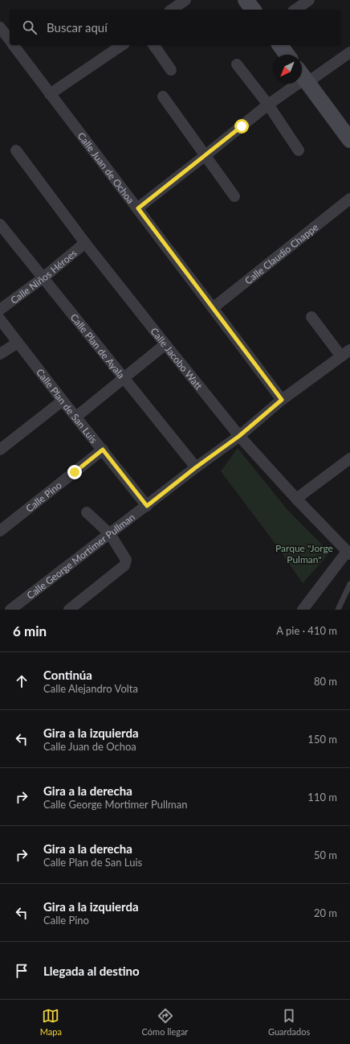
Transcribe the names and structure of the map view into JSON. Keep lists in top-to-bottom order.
{
  "streets": {
    "street": [
      "Calle Juan de Ochoa",
      "Calle Claudio Chappe",
      "Calle Niños Héroes",
      "Calle Plan de Ayala",
      "Calle Jacobo Watt",
      "Calle Plan de San Luis",
      "Calle Pino",
      "Calle George Mortimer Pullman"
    ]
  },
  "crossings": [
    ["Calle Juan de Ochoa", "Calle Claudio Chappe"],
    ["Calle Juan de Ochoa", "Calle George Mortimer Pullman"],
    ["Calle Niños Héroes", "Calle Plan de Ayala"],
    ["Calle Niños Héroes", "Calle Jacobo Watt"],
    ["Calle Plan de Ayala", "Calle George Mortimer Pullman"],
    ["Calle Jacobo Watt", "Calle George Mortimer Pullman"],
    ["Calle Plan de San Luis", "Calle Pino"],
    ["Calle Plan de San Luis", "Calle George Mortimer Pullman"]
  ],
  "parks": ["Parque \"Jorge Pulman\""],
  "north": "bottom left",
  "page": {
    "search": "Buscar aquí",
    "heading": ["6 min", "A pie · 410 m"],
    "list": [
      ["Continúa", "Calle Alejandro Volta", "80 m"],
      ["Gira a la izquierda", "Calle Juan de Ochoa", "150 m"],
      ["Gira a la derecha", "Calle George Mortimer Pullman", "110 m"],
      ["Gira a la derecha", "Calle Plan de San Luis", "50 m"],
      ["Gira a la izquierda", "Calle Pino", "20 m"],
      "Llegada al destino"
    ],
    "nav": ["Mapa", "Cómo llegar", "Guardados"]
  }
}
